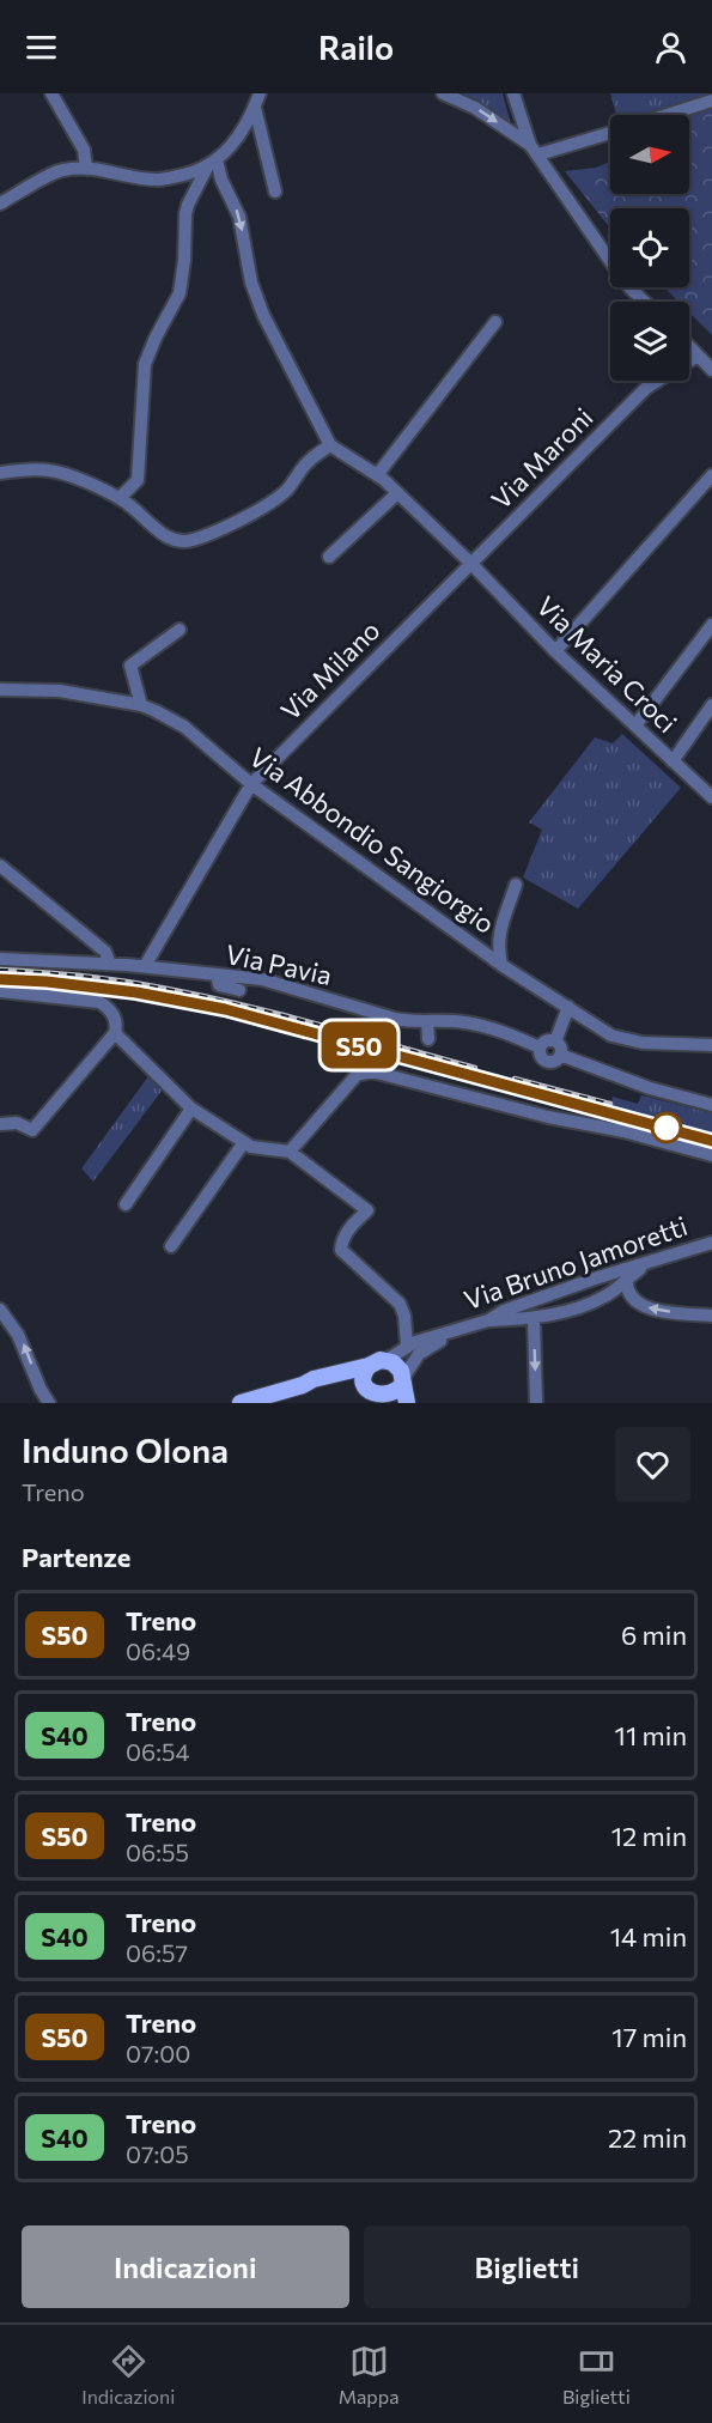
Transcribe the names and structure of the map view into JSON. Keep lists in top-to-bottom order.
{
  "streets": {
    "street": [
      "Via Maroni",
      "Via Maria Croci",
      "Via Milano",
      "Via Abbondio Sangiorgio",
      "Via Pavia",
      "Via Bruno Jamoretti"
    ]
  },
  "crossings": [
    ["Via Maroni", "Via Maria Croci"],
    ["Via Maroni", "Via Milano"],
    ["Via Maria Croci", "Via Milano"],
    ["Via Milano", "Via Abbondio Sangiorgio"],
    ["Via Milano", "Via Pavia"]
  ],
  "north": "right",
  "page": {
    "header": "Railo",
    "on_map": "S50",
    "heading": [
      ["Induno Olona", "Treno"],
      "Partenze"
    ],
    "list": [
      {
        "mark": "S50",
        "name": "Treno",
        "note": "06:49",
        "value": "6 min"
      },
      {
        "mark": "S40",
        "name": "Treno",
        "note": "06:54",
        "value": "11 min"
      },
      {
        "mark": "S50",
        "name": "Treno",
        "note": "06:55",
        "value": "12 min"
      },
      {
        "mark": "S40",
        "name": "Treno",
        "note": "06:57",
        "value": "14 min"
      },
      {
        "mark": "S50",
        "name": "Treno",
        "note": "07:00",
        "value": "17 min"
      },
      {
        "mark": "S40",
        "name": "Treno",
        "note": "07:05",
        "value": "22 min"
      }
    ],
    "buttons": ["Indicazioni", "Biglietti"],
    "tabs": ["Indicazioni", "Mappa", "Biglietti"]
  }
}
